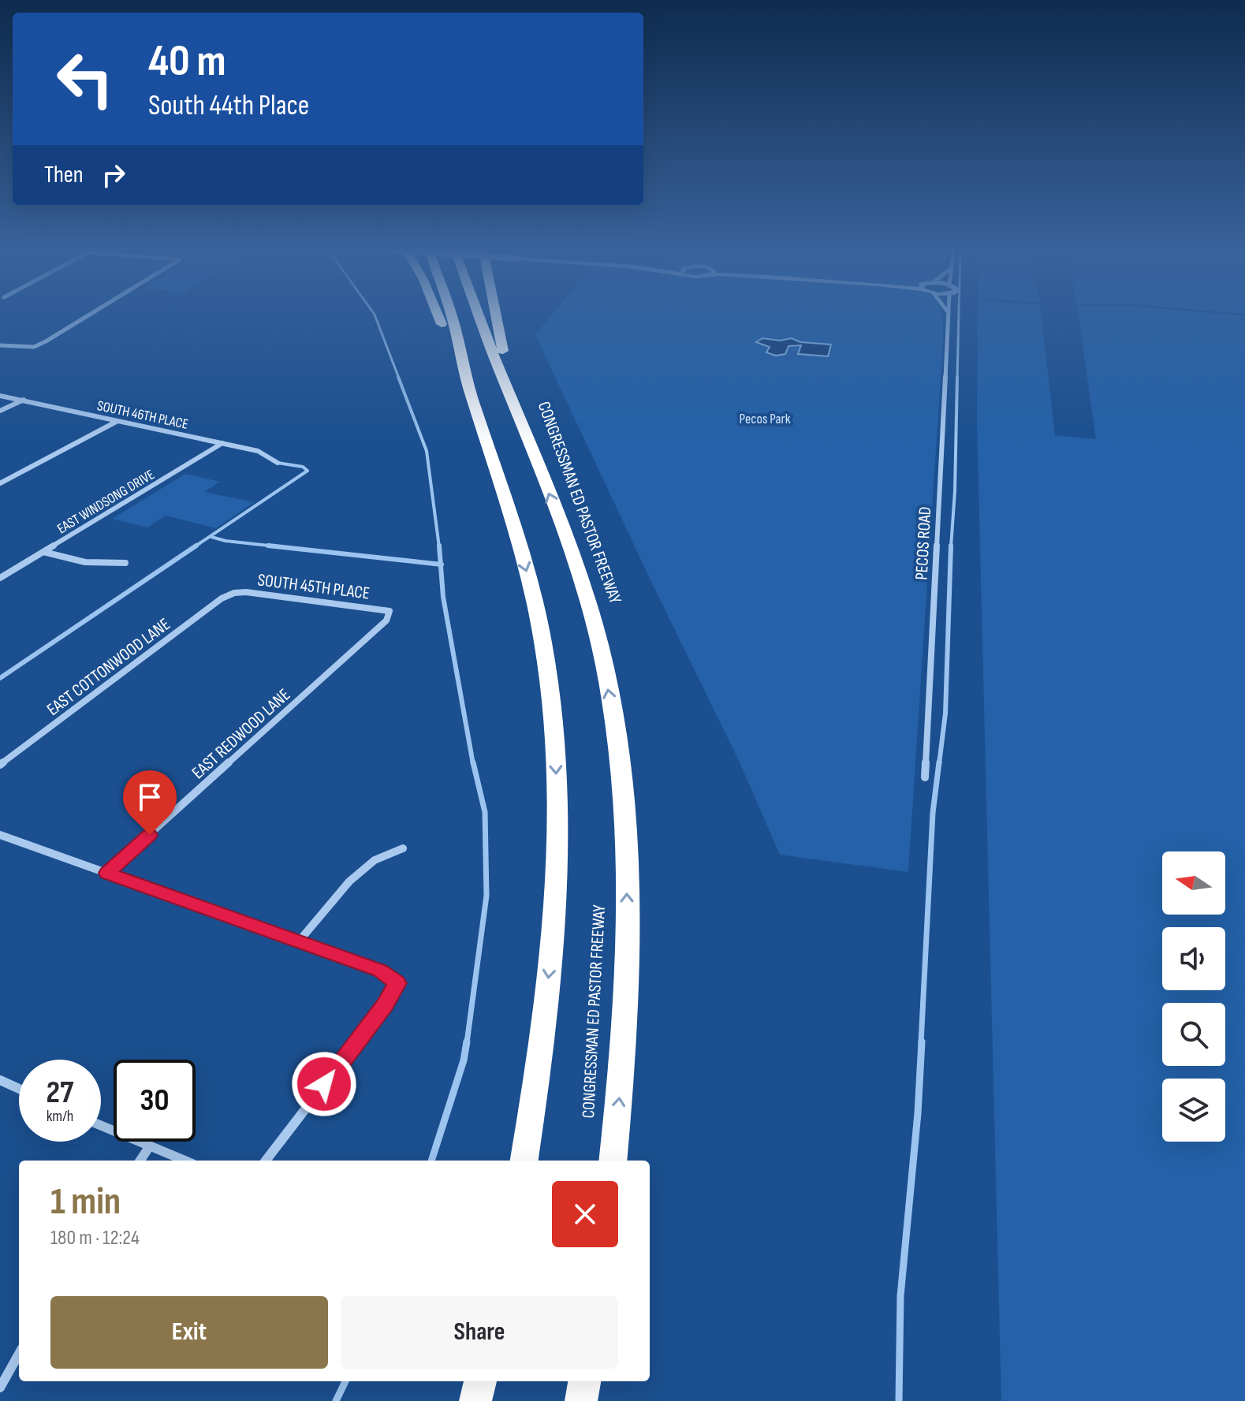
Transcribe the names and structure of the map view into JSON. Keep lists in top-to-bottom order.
{
  "streets": {
    "highway": ["CONGRESSMAN ED PASTOR FREEWAY"],
    "street": [
      "SOUTH 46TH PLACE",
      "EAST WINDSONG DRIVE",
      "PECOS ROAD",
      "SOUTH 45TH PLACE",
      "EAST COTTONWOOD LANE",
      "EAST REDWOOD LANE"
    ]
  },
  "crossings": [
    ["SOUTH 46TH PLACE", "EAST WINDSONG DRIVE"],
    ["SOUTH 45TH PLACE", "EAST COTTONWOOD LANE"],
    ["SOUTH 45TH PLACE", "EAST REDWOOD LANE"]
  ],
  "parks": ["Pecos Park"],
  "north": "left",
  "page": {
    "turn": ["40 m", "South 44th Place"],
    "then": "Then",
    "speed": "27 km/h",
    "limit": "30",
    "heading": ["1 min", "180 m · 12:24"],
    "buttons": ["Exit", "Share"]
  }
}
